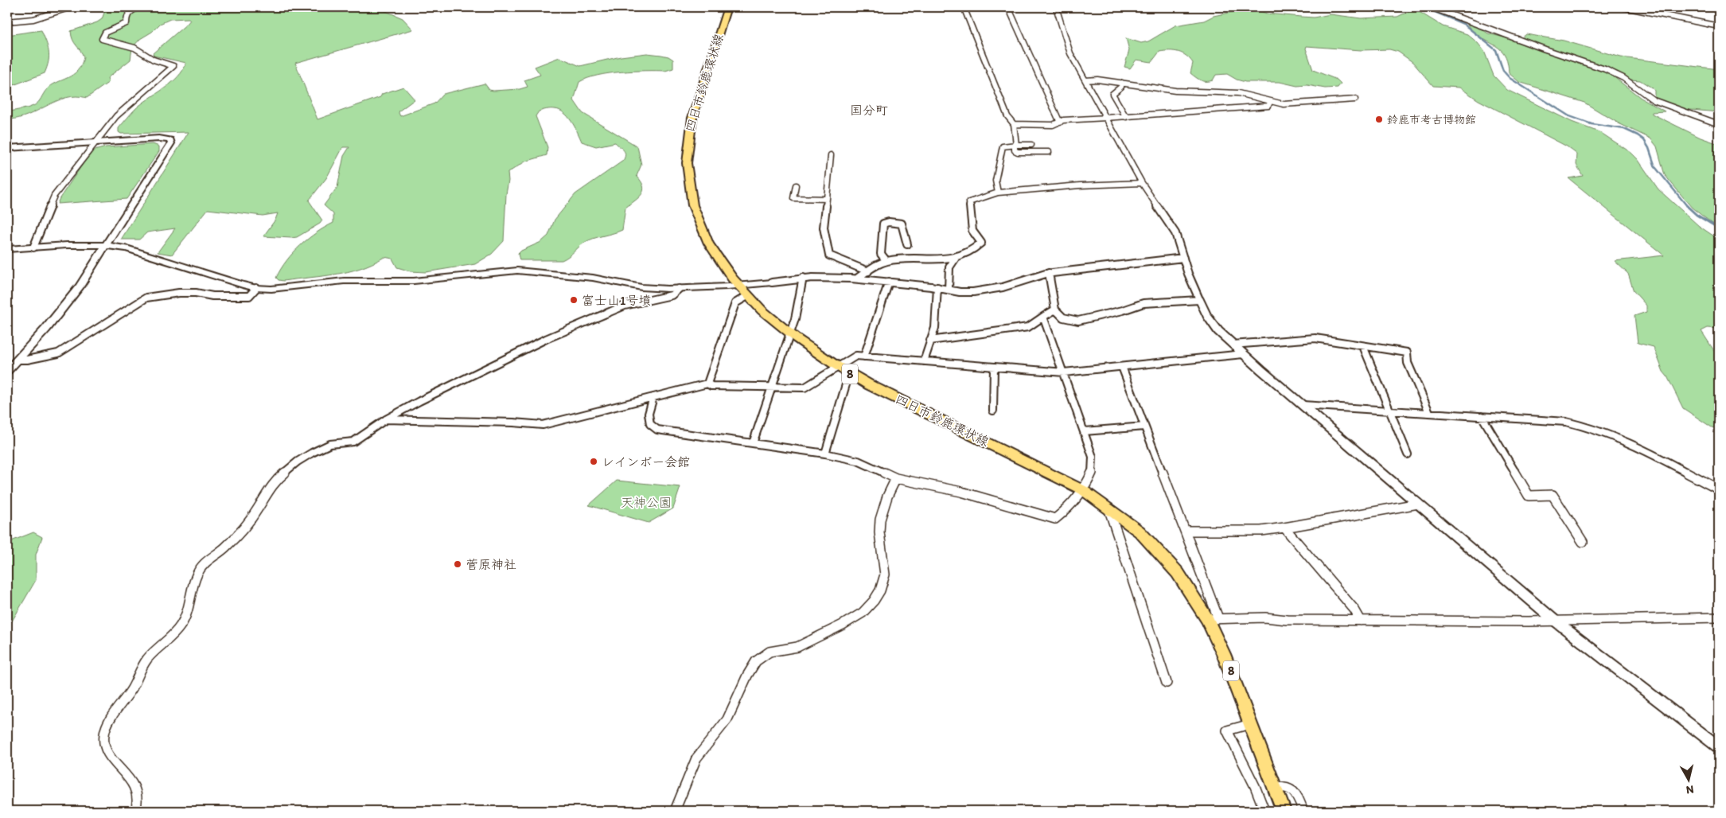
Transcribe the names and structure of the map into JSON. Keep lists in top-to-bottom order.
{
  "streets": {
    "main road": ["四日市鈴鹿環状線", "8"]
  },
  "districts": ["国分町"],
  "parks": ["天神公園"],
  "places": [
    "鈴鹿市考古博物館",
    "富士山1号墳",
    "レインボー会館",
    "菅原神社"
  ],
  "north": "bottom"
}
